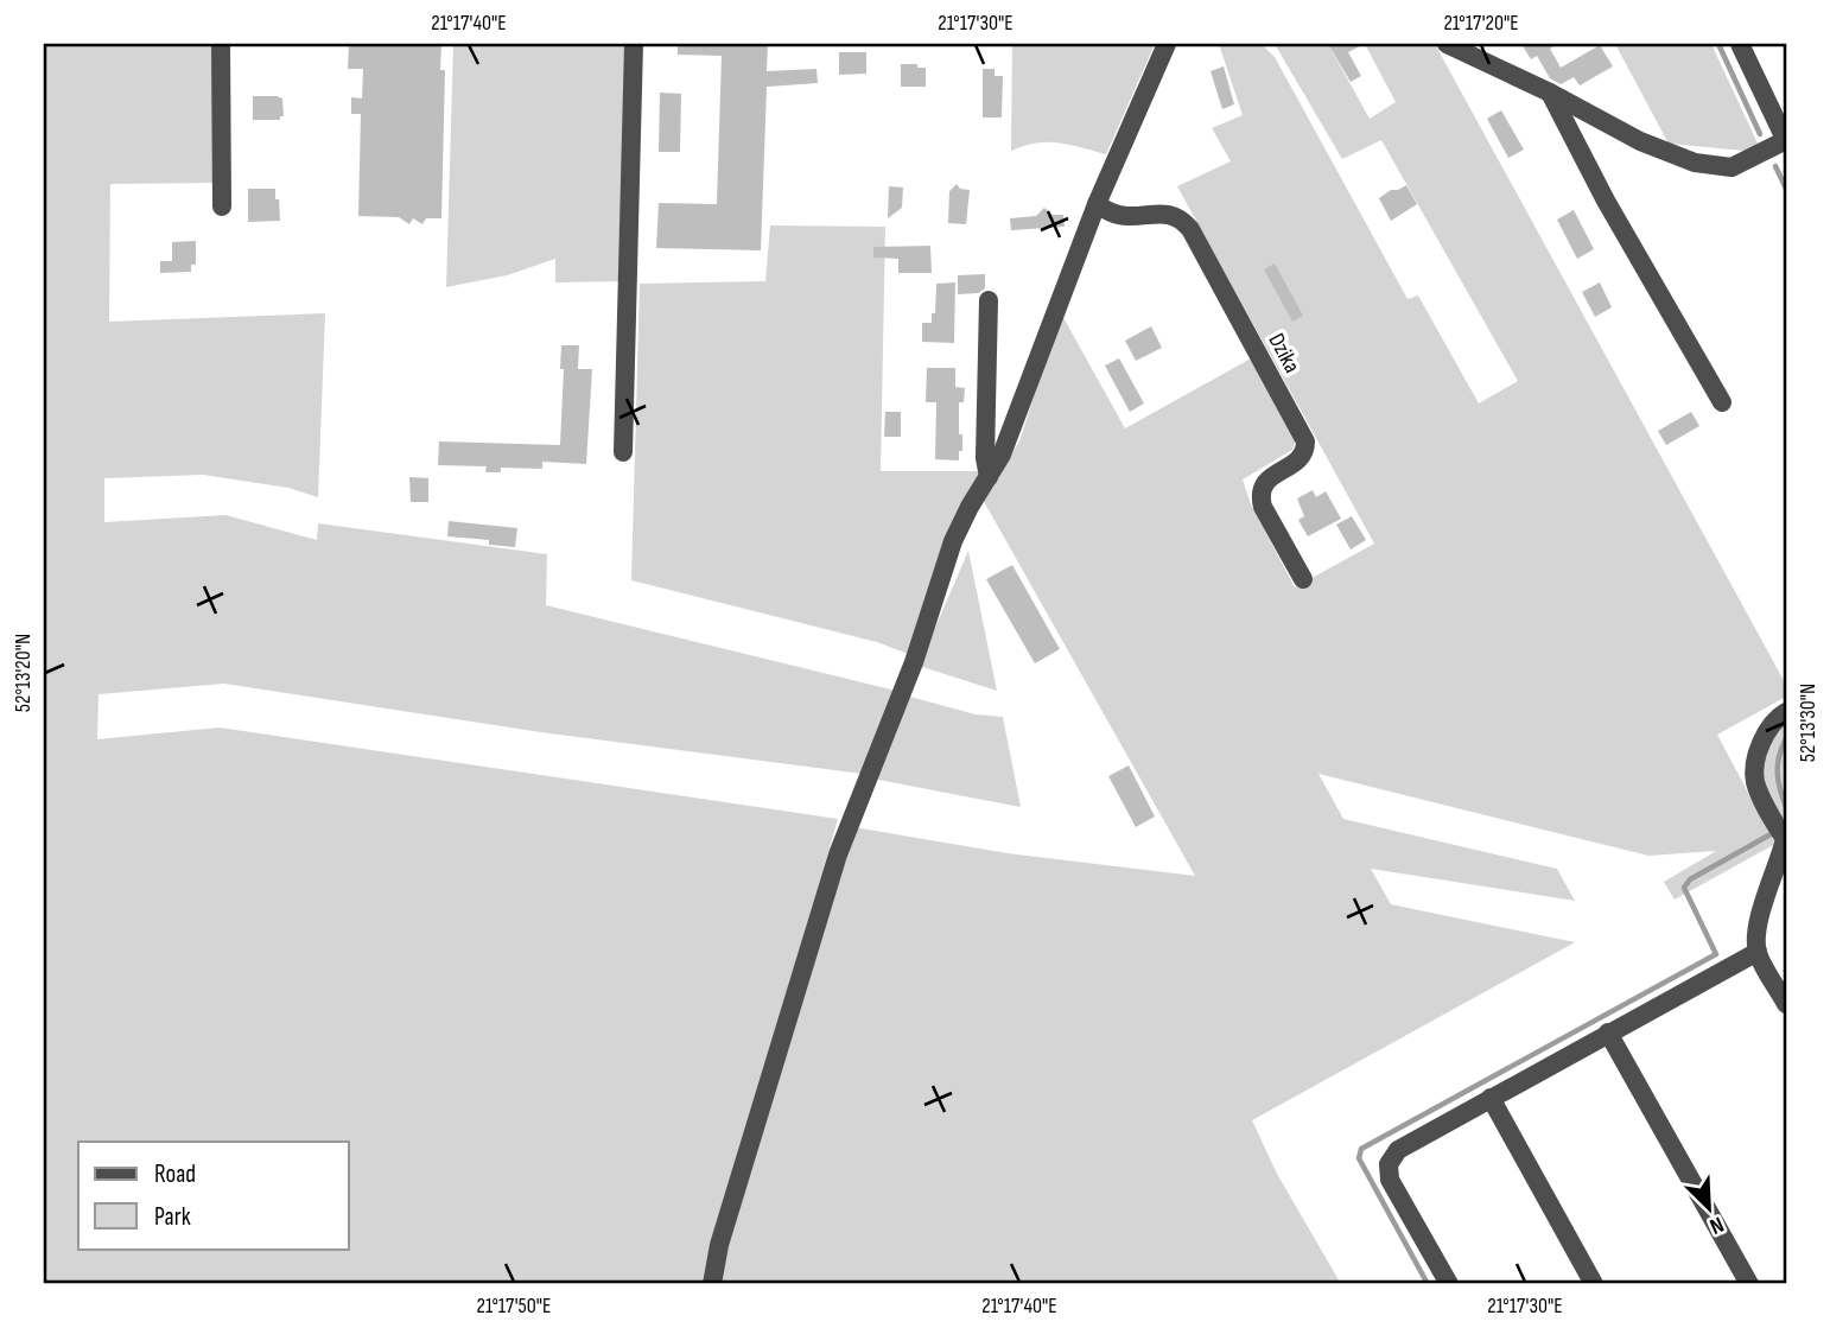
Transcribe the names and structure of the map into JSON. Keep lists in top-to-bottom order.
{
  "streets": {
    "street": ["Dzika"]
  },
  "legend": ["Road", "Park"],
  "north": "bottom right",
  "coordinates": [
    "21°17'40\"E",
    "21°17'30\"E",
    "21°17'20\"E",
    "52°13'20\"N",
    "52°13'30\"N",
    "21°17'50\"E"
  ]
}
